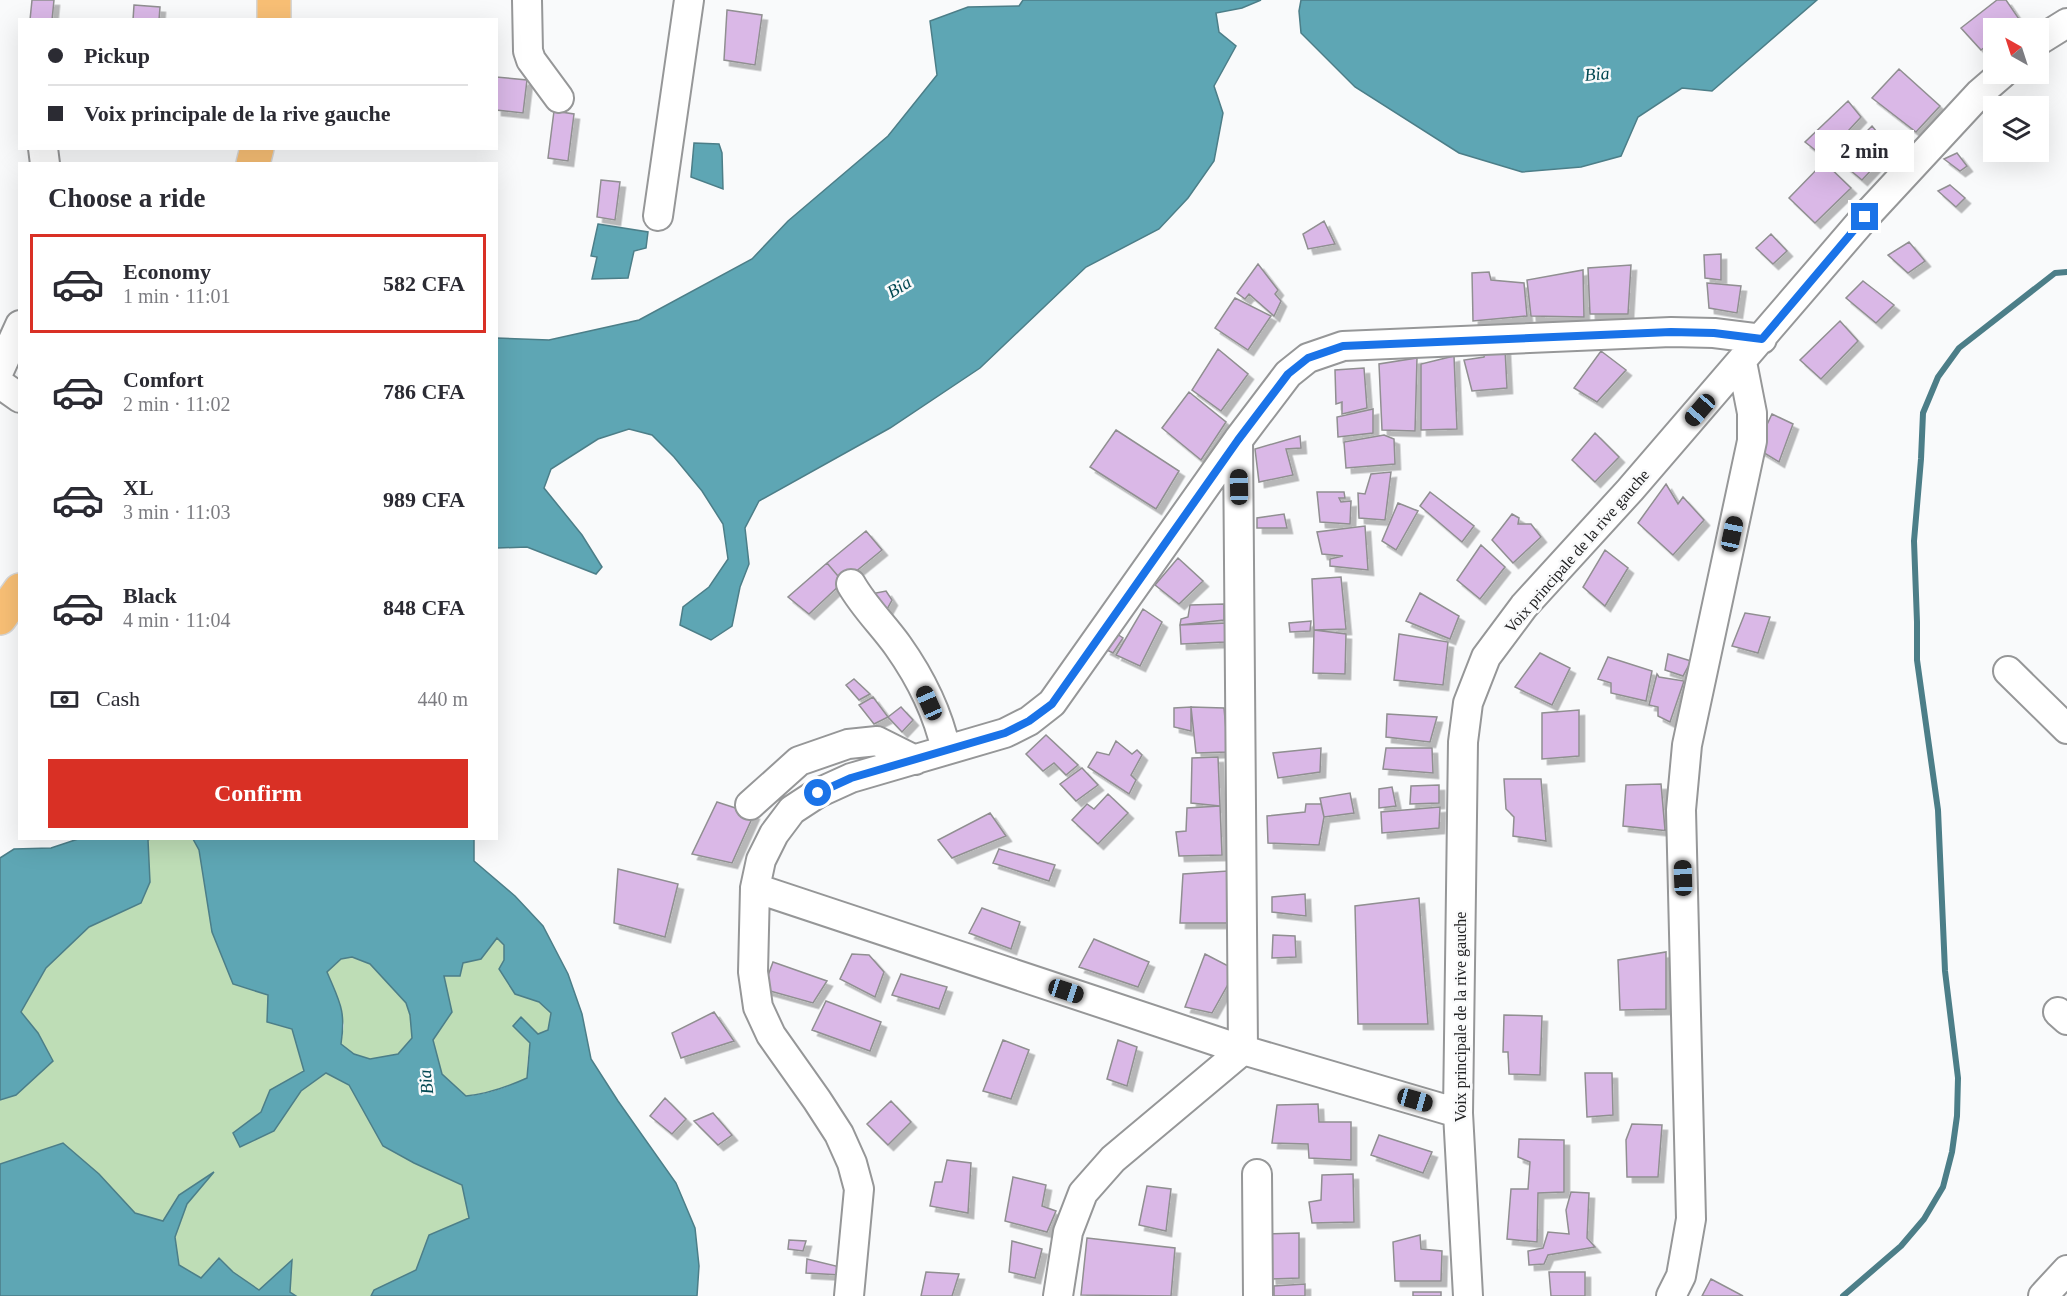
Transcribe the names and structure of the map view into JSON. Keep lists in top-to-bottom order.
{
  "streets": {
    "street": ["Voix principale de la rive gauche"]
  },
  "water": ["Bia"],
  "north": "top left",
  "page": {
    "banner": ["Pickup", "Voix principale de la rive gauche"],
    "bubble": "2 min",
    "heading": "Choose a ride",
    "list": [
      {
        "name": "Economy",
        "note": "1 min · 11:01",
        "value": "582 CFA"
      },
      {
        "name": "Comfort",
        "note": "2 min · 11:02",
        "value": "786 CFA"
      },
      {
        "name": "XL",
        "note": "3 min · 11:03",
        "value": "989 CFA"
      },
      {
        "name": "Black",
        "note": "4 min · 11:04",
        "value": "848 CFA"
      }
    ],
    "pay": ["Cash", "440 m"],
    "buttons": "Confirm"
  }
}
